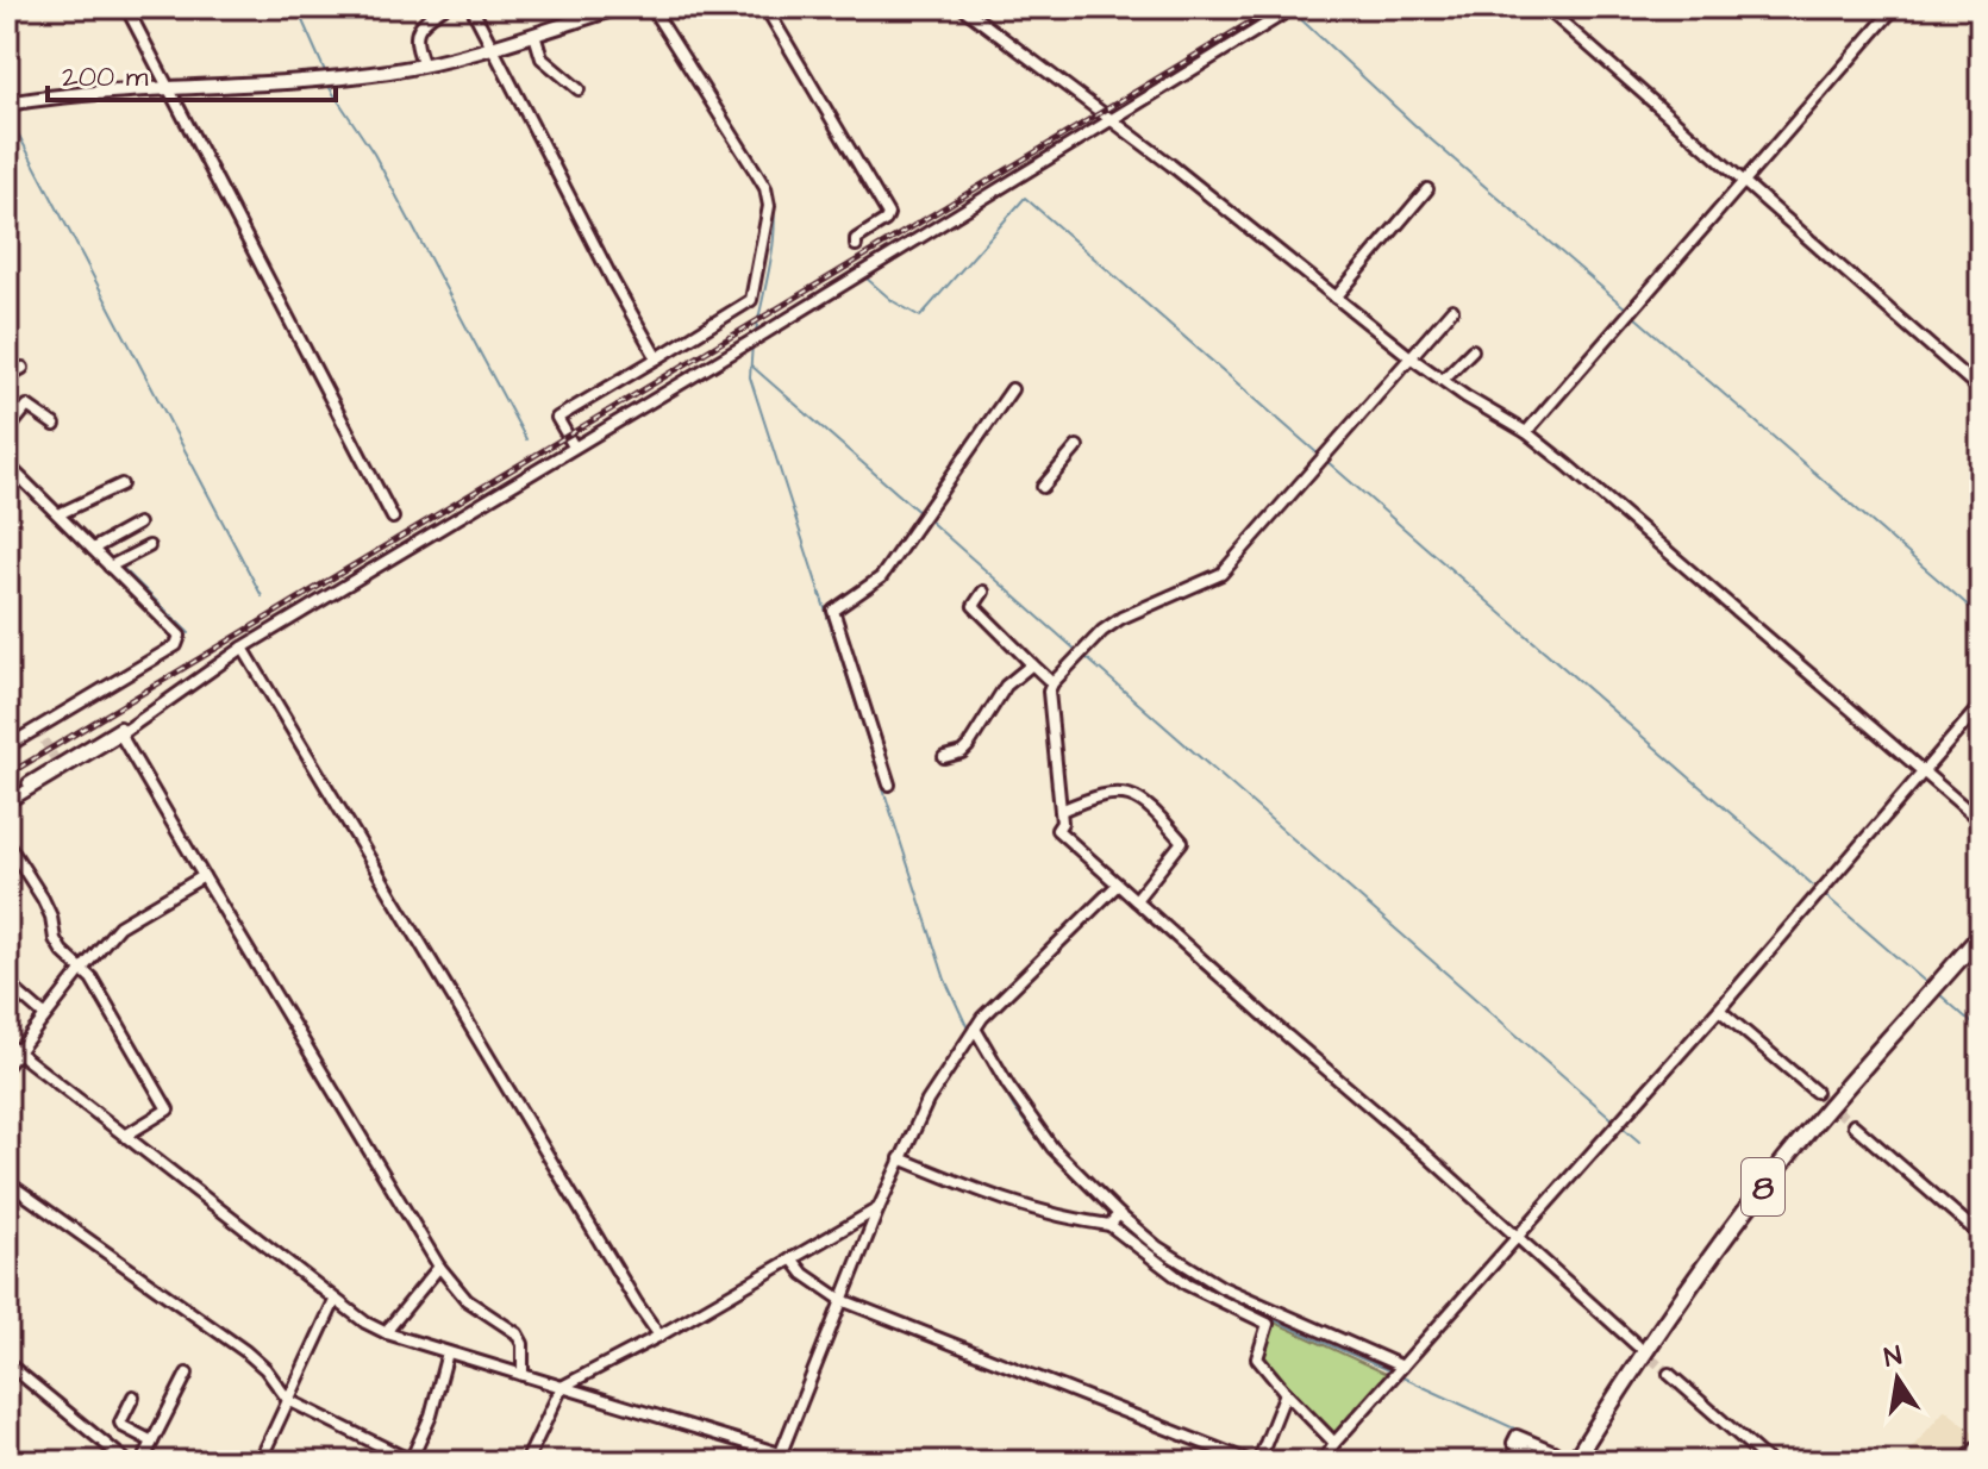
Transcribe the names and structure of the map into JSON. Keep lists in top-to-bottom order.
{
  "streets": {
    "highway": ["8"]
  },
  "scale_bar": "200 m",
  "north": "top"
}
